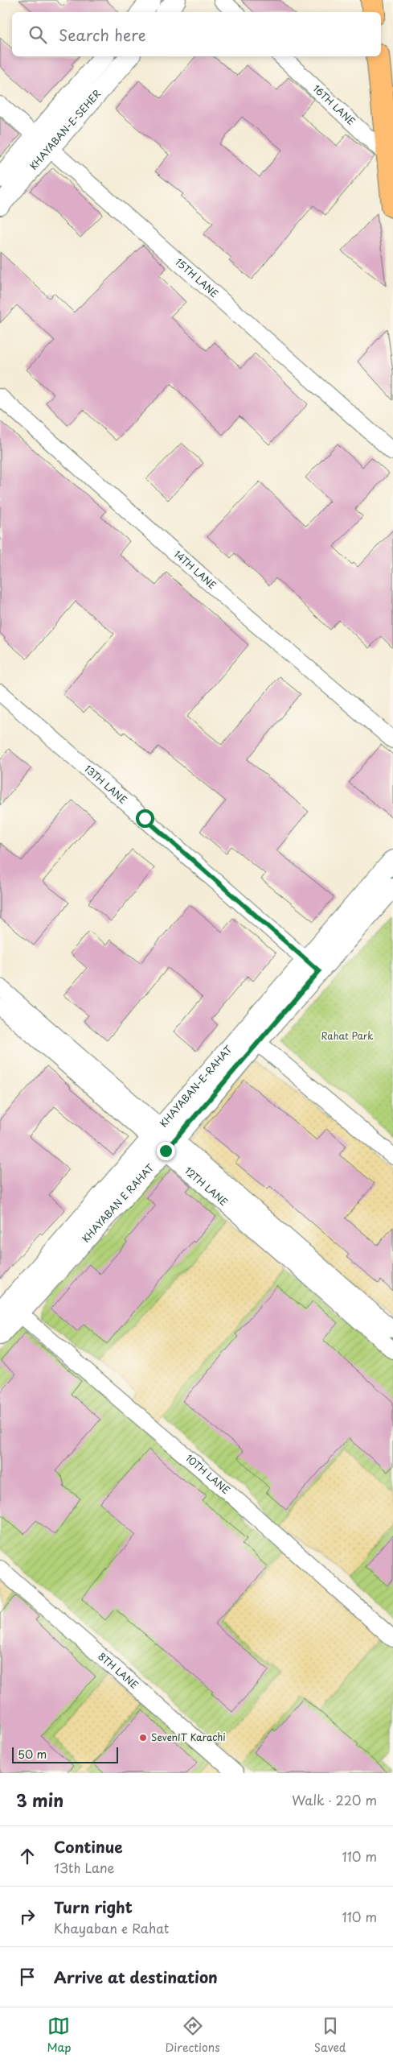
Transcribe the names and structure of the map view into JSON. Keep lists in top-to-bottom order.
{
  "streets": {
    "street": [
      "16TH LANE",
      "KHAYABAN-E-SEHER",
      "15TH LANE",
      "14TH LANE",
      "13TH LANE",
      "KHAYABAN-E-RAHAT",
      "12TH LANE",
      "KHAYABAN E RAHAT",
      "10TH LANE",
      "8TH LANE"
    ]
  },
  "crossings": [
    ["KHAYABAN-E-SEHER", "15TH LANE"],
    ["13TH LANE", "KHAYABAN-E-RAHAT"],
    ["13TH LANE", "KHAYABAN E RAHAT"],
    ["KHAYABAN-E-RAHAT", "12TH LANE"],
    ["KHAYABAN-E-RAHAT", "KHAYABAN E RAHAT"],
    ["12TH LANE", "KHAYABAN E RAHAT"],
    ["KHAYABAN E RAHAT", "10TH LANE"]
  ],
  "parks": ["Rahat Park"],
  "places": ["SevenIT Karachi"],
  "scale_bar": "50 m",
  "page": {
    "search": "Search here",
    "scale": "50 m",
    "heading": ["3 min", "Walk · 220 m"],
    "list": [
      ["Continue", "13th Lane", "110 m"],
      ["Turn right", "Khayaban e Rahat", "110 m"],
      "Arrive at destination"
    ],
    "nav": ["Map", "Directions", "Saved"]
  }
}
